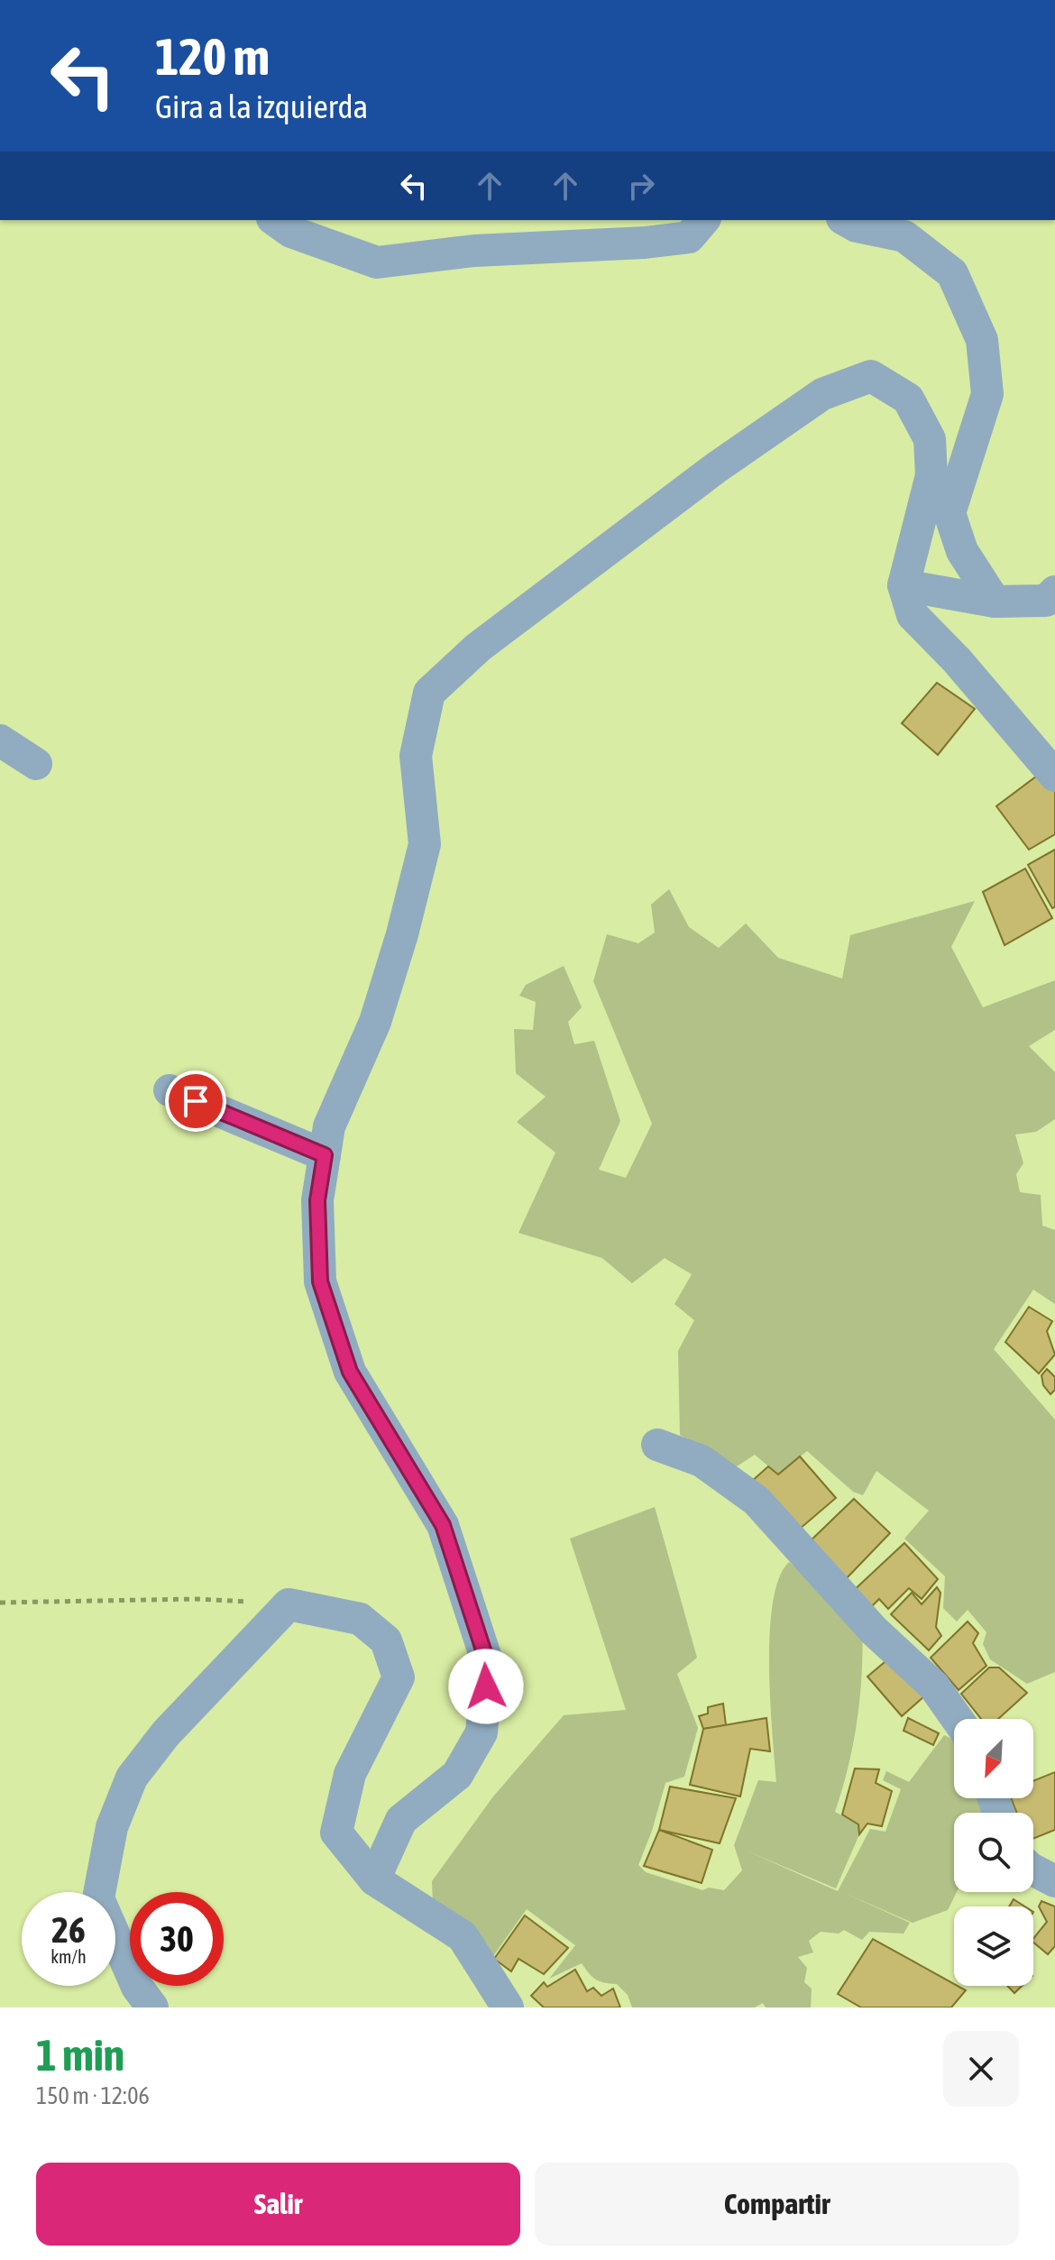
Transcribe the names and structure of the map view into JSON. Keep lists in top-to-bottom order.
{
  "north": "bottom left",
  "page": {
    "turn": ["120 m", "Gira a la izquierda"],
    "speed": "26 km/h",
    "limit": "30",
    "heading": ["1 min", "150 m · 12:06"],
    "buttons": ["Salir", "Compartir"]
  }
}
